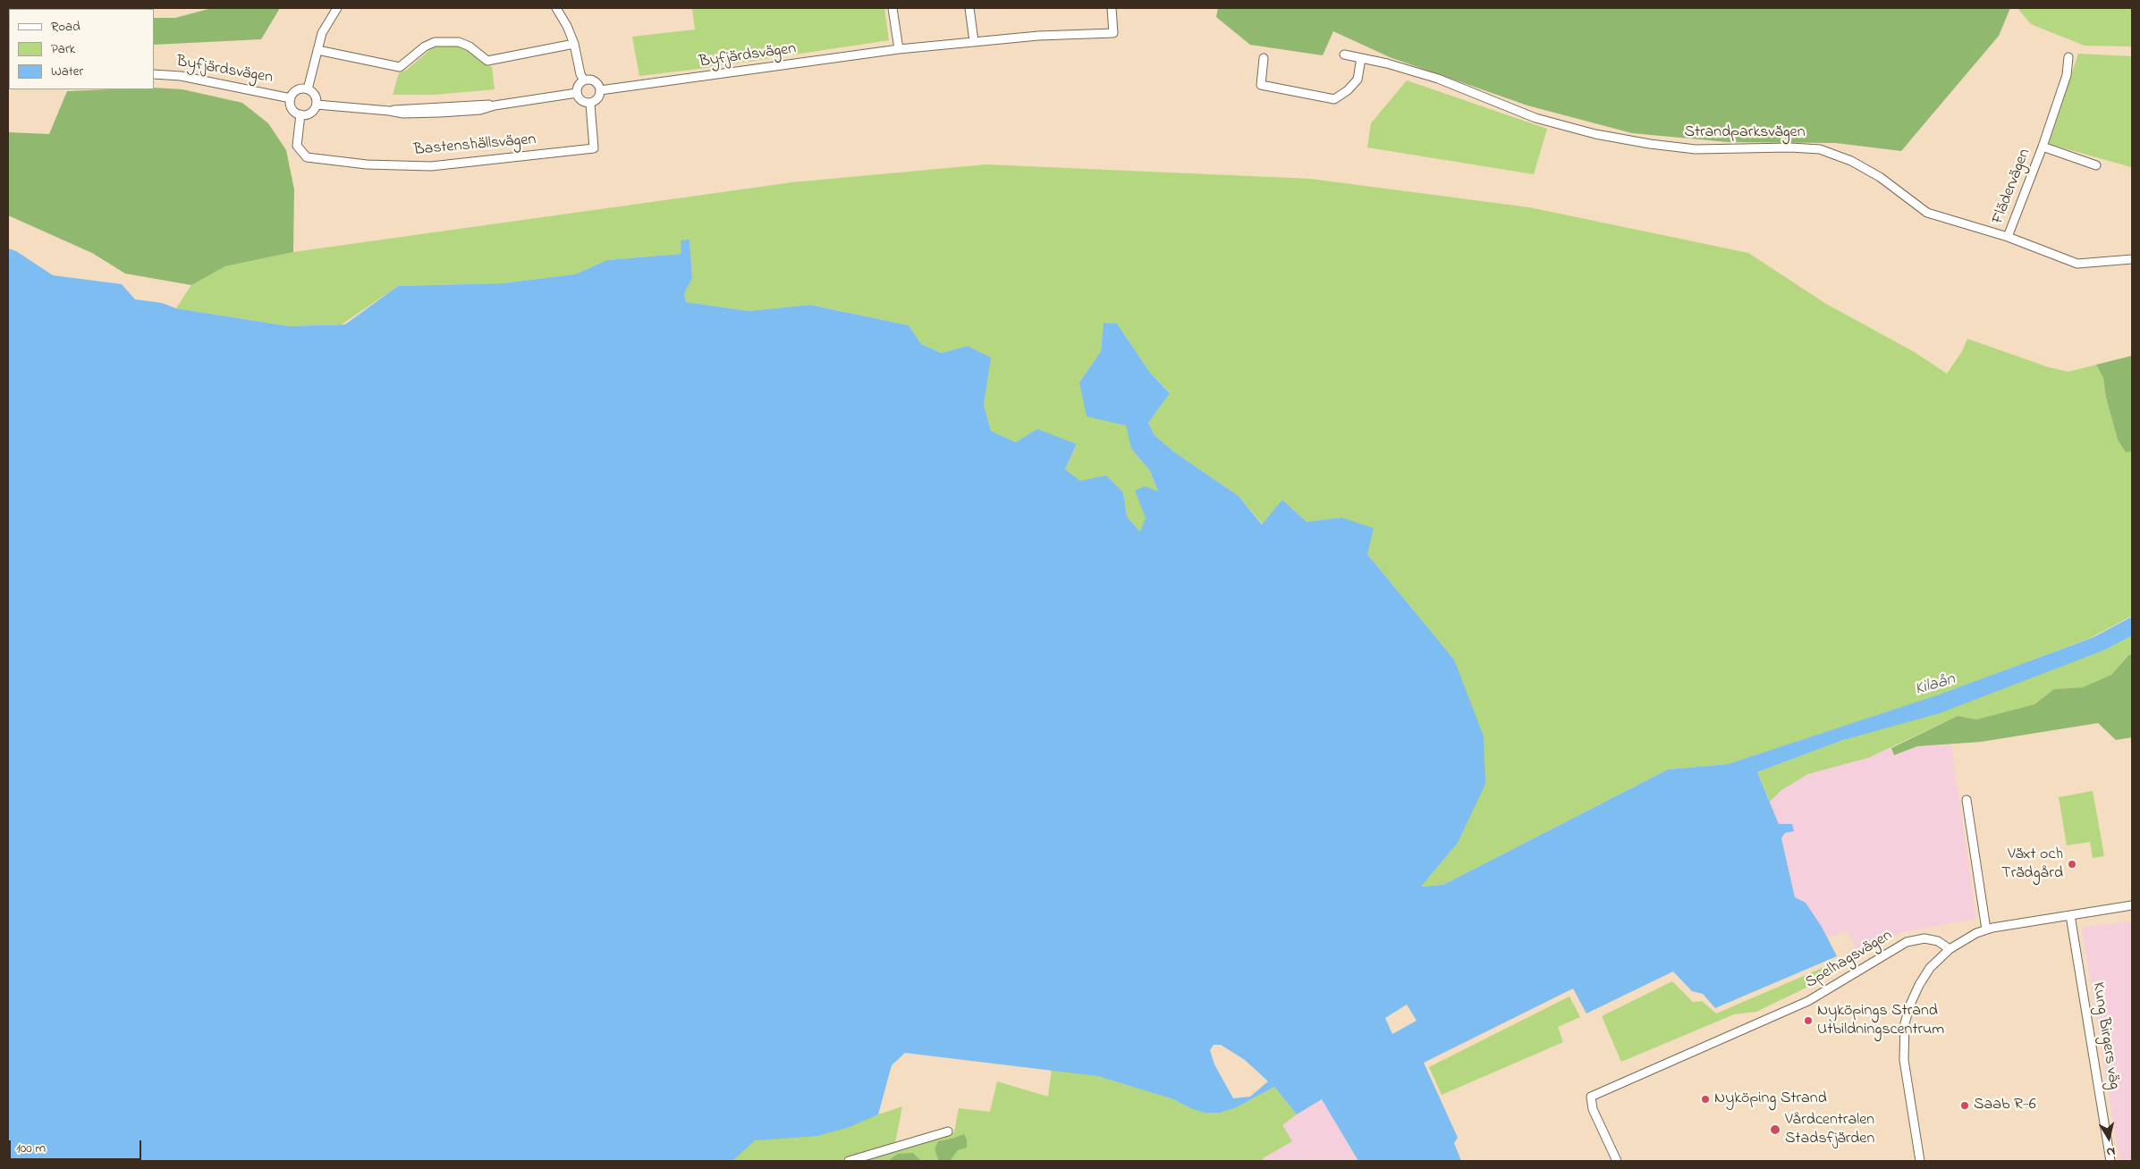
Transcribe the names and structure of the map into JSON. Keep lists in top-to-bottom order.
{
  "streets": {
    "street": [
      "Byfjärdsvägen",
      "Strandparksvägen",
      "Bastenshällsvägen",
      "Flädervägen",
      "Spelhagsvägen",
      "Kung Birgers väg"
    ]
  },
  "crossings": [
    ["Byfjärdsvägen", "Bastenshällsvägen"],
    ["Strandparksvägen", "Flädervägen"]
  ],
  "water": ["Kilaån"],
  "places": [
    "Växt och Trädgård",
    "Nyköpings Strand Utbildningscentrum",
    "Nyköping Strand",
    "Saab R-6",
    "Vårdcentralen Stadsfjärden"
  ],
  "legend": ["Road", "Park", "Water"],
  "scale_bar": "100 m",
  "north": "bottom"
}
